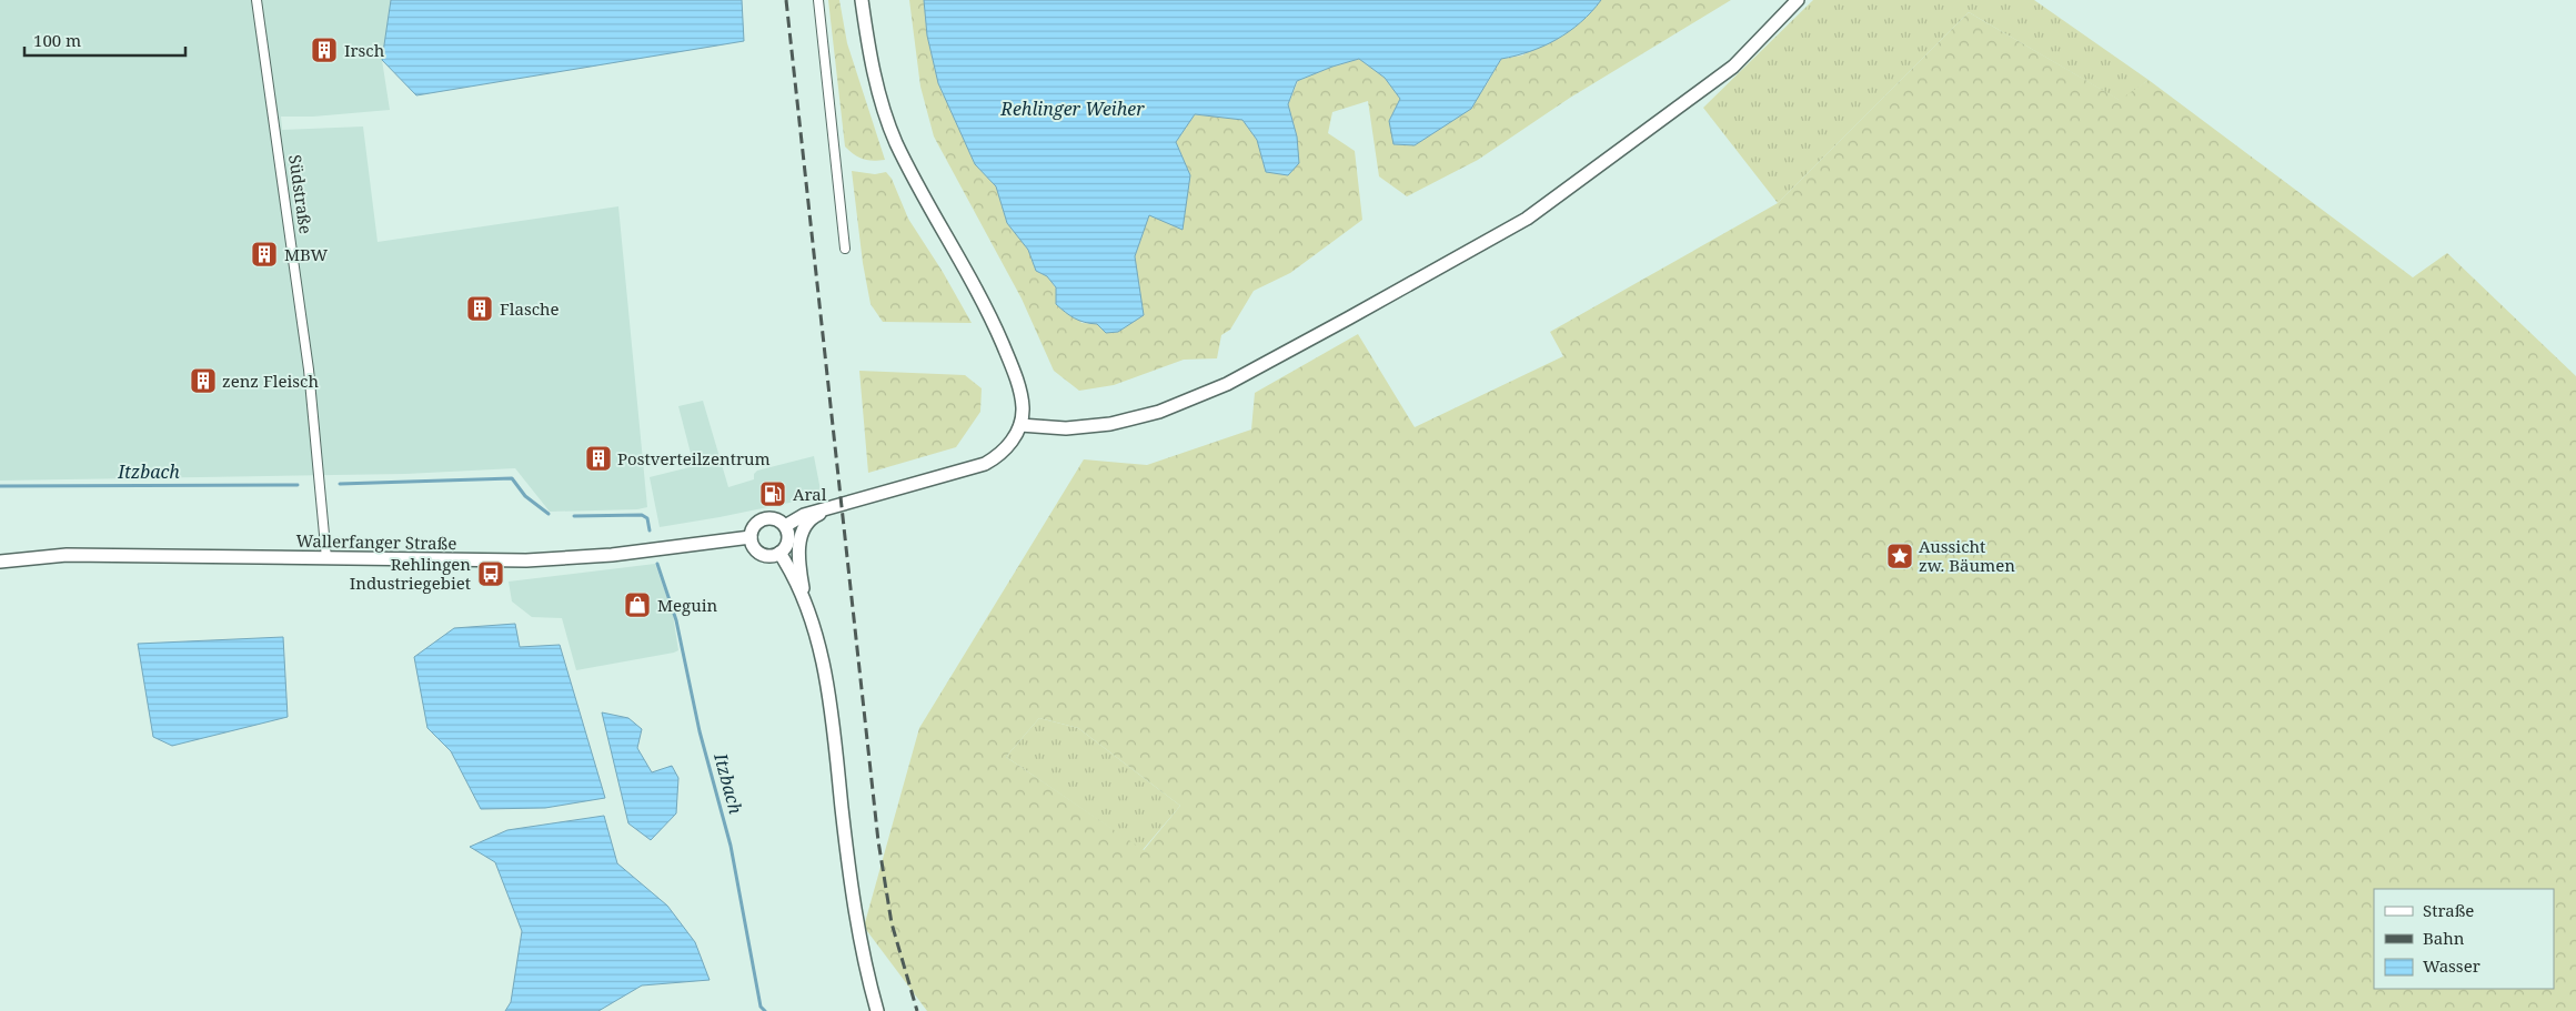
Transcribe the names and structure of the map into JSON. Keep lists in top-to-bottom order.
{
  "streets": {
    "main road": ["Wallerfanger Straße"],
    "street": ["Südstraße"]
  },
  "crossings": [
    ["Südstraße", "Wallerfanger Straße"]
  ],
  "water": ["Rehlinger Weiher", "Itzbach"],
  "places": {
    "building": [
      "Irsch",
      "MBW",
      "Flasche",
      "zenz Fleisch",
      "Postverteilzentrum"
    ],
    "fuel station": ["Aral"],
    "place": ["Aussicht zw. Bäumen"],
    "bus stop": ["Rehlingen Industriegebiet"],
    "shop": ["Meguin"]
  },
  "legend": ["Straße", "Bahn", "Wasser"],
  "scale_bar": "100 m"
}
